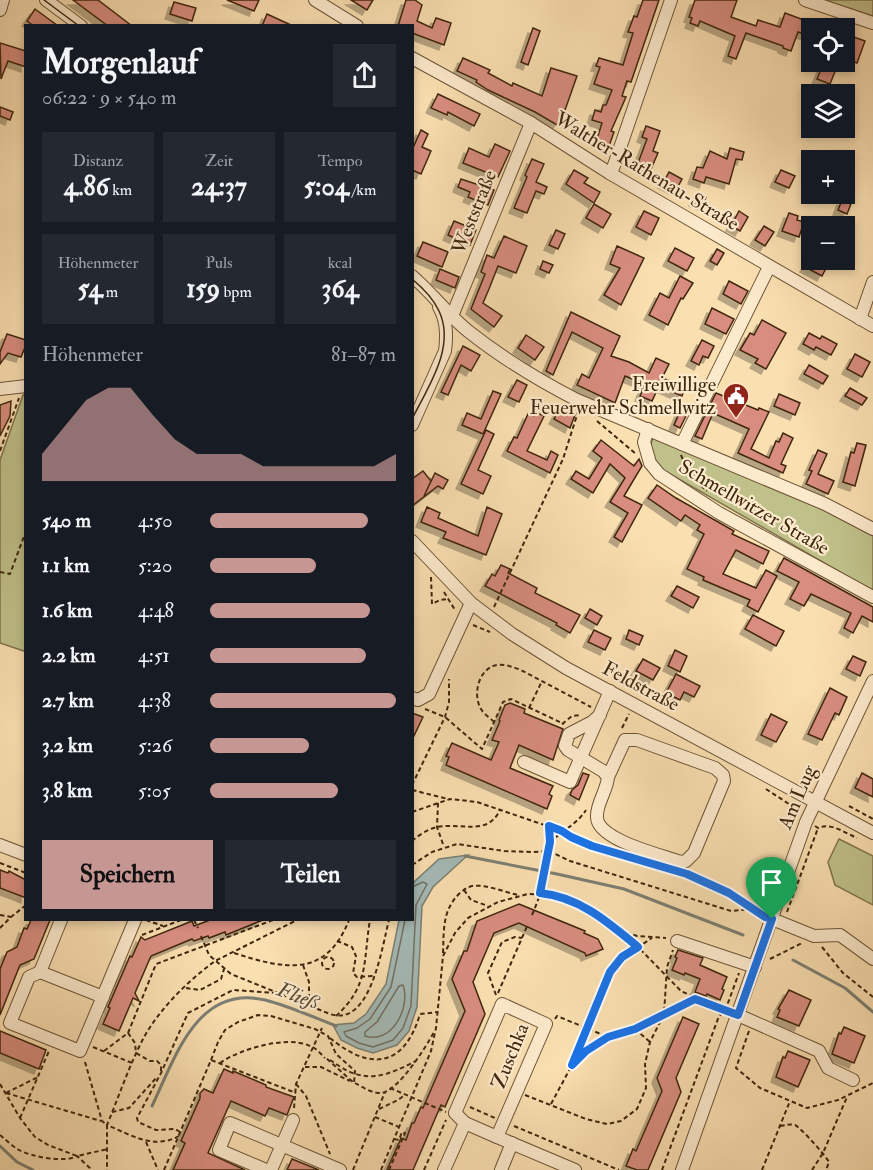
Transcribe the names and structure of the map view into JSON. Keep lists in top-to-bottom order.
{
  "streets": {
    "street": [
      "Walther-Rathenau-Straße",
      "Weststraße",
      "Schmellwitzer Straße",
      "Feldstraße",
      "Am Lug",
      "Zuschka"
    ]
  },
  "crossings": [
    ["Walther-Rathenau-Straße", "Weststraße"],
    ["Walther-Rathenau-Straße", "Schmellwitzer Straße"],
    ["Weststraße", "Schmellwitzer Straße"],
    ["Feldstraße", "Am Lug"]
  ],
  "water": ["Fließ"],
  "places": {
    "public building": ["Freiwillige Feuerwehr Schmellwitz"]
  },
  "page": {
    "map_buttons": ["+", "−"],
    "heading": ["Morgenlauf", "06:22 · 9 × 540 m"],
    "stats": [
      ["Distanz", "4.86 km"],
      ["Zeit", "24:37"],
      ["Tempo", "5:04 /km"],
      ["Höhenmeter", "54 m"],
      ["Puls", "159 bpm"],
      ["kcal", "364"]
    ],
    "chart": ["Höhenmeter", "81–87 m"],
    "list": [
      {
        "name": "540 m",
        "note": "4:50"
      },
      {
        "name": "1.1 km",
        "note": "5:20"
      },
      {
        "name": "1.6 km",
        "note": "4:48"
      },
      {
        "name": "2.2 km",
        "note": "4:51"
      },
      {
        "name": "2.7 km",
        "note": "4:38"
      },
      {
        "name": "3.2 km",
        "note": "5:26"
      },
      {
        "name": "3.8 km",
        "note": "5:05"
      }
    ],
    "buttons": ["Speichern", "Teilen"]
  }
}
